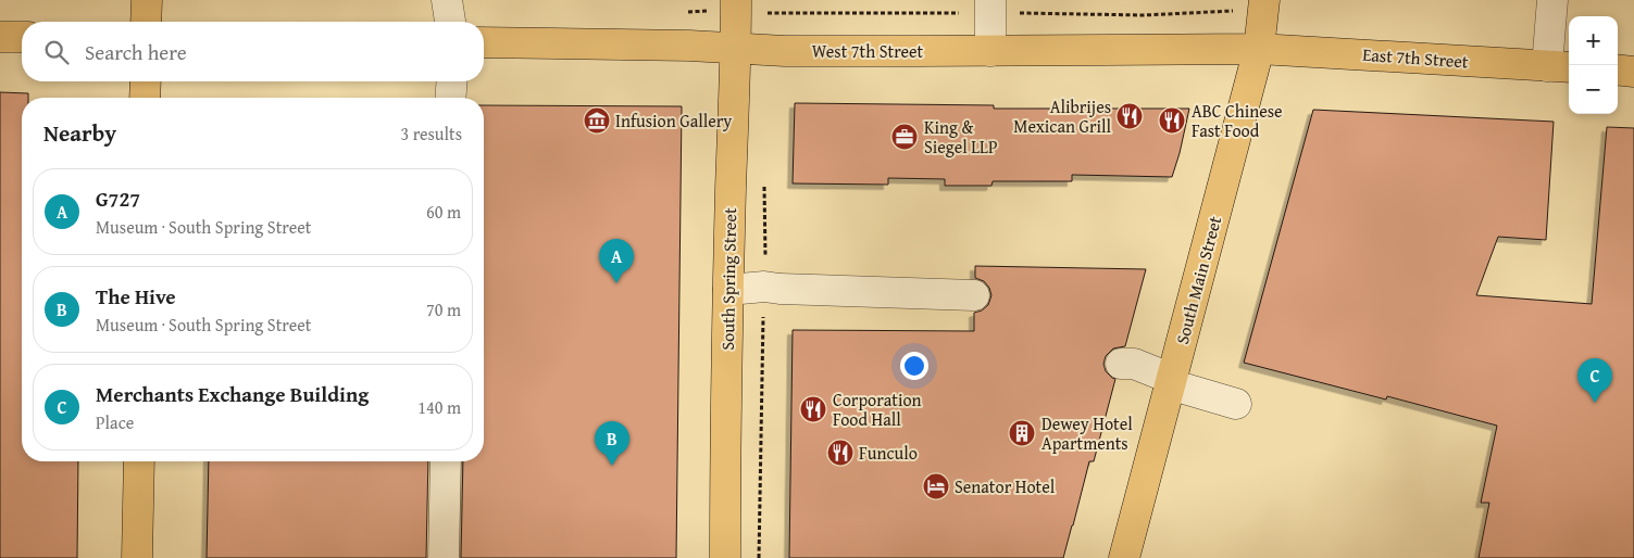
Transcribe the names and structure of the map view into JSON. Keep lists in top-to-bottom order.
{
  "streets": {
    "main road": [
      "West 7th Street",
      "East 7th Street",
      "South Spring Street",
      "South Main Street"
    ]
  },
  "crossings": [
    ["West 7th Street", "East 7th Street"],
    ["West 7th Street", "South Spring Street"],
    ["West 7th Street", "South Main Street"],
    ["East 7th Street", "South Main Street"]
  ],
  "places": {
    "restaurant": [
      "Alibrijes Mexican Grill",
      "ABC Chinese Fast Food",
      "Corporation Food Hall",
      "Funculo"
    ],
    "museum": ["Infusion Gallery"],
    "office": ["King & Siegel LLP"],
    "building": ["Dewey Hotel Apartments"],
    "hotel": ["Senator Hotel"]
  },
  "page": {
    "map_buttons": ["+", "−"],
    "search": "Search here",
    "heading": ["Nearby", "3 results"],
    "list": [
      {
        "mark": "A",
        "name": "G727",
        "note": "Museum · South Spring Street",
        "value": "60 m"
      },
      {
        "mark": "B",
        "name": "The Hive",
        "note": "Museum · South Spring Street",
        "value": "70 m"
      },
      {
        "mark": "C",
        "name": "Merchants Exchange Building",
        "note": "Place",
        "value": "140 m"
      }
    ],
    "pins": ["A", "C", "B"]
  }
}
